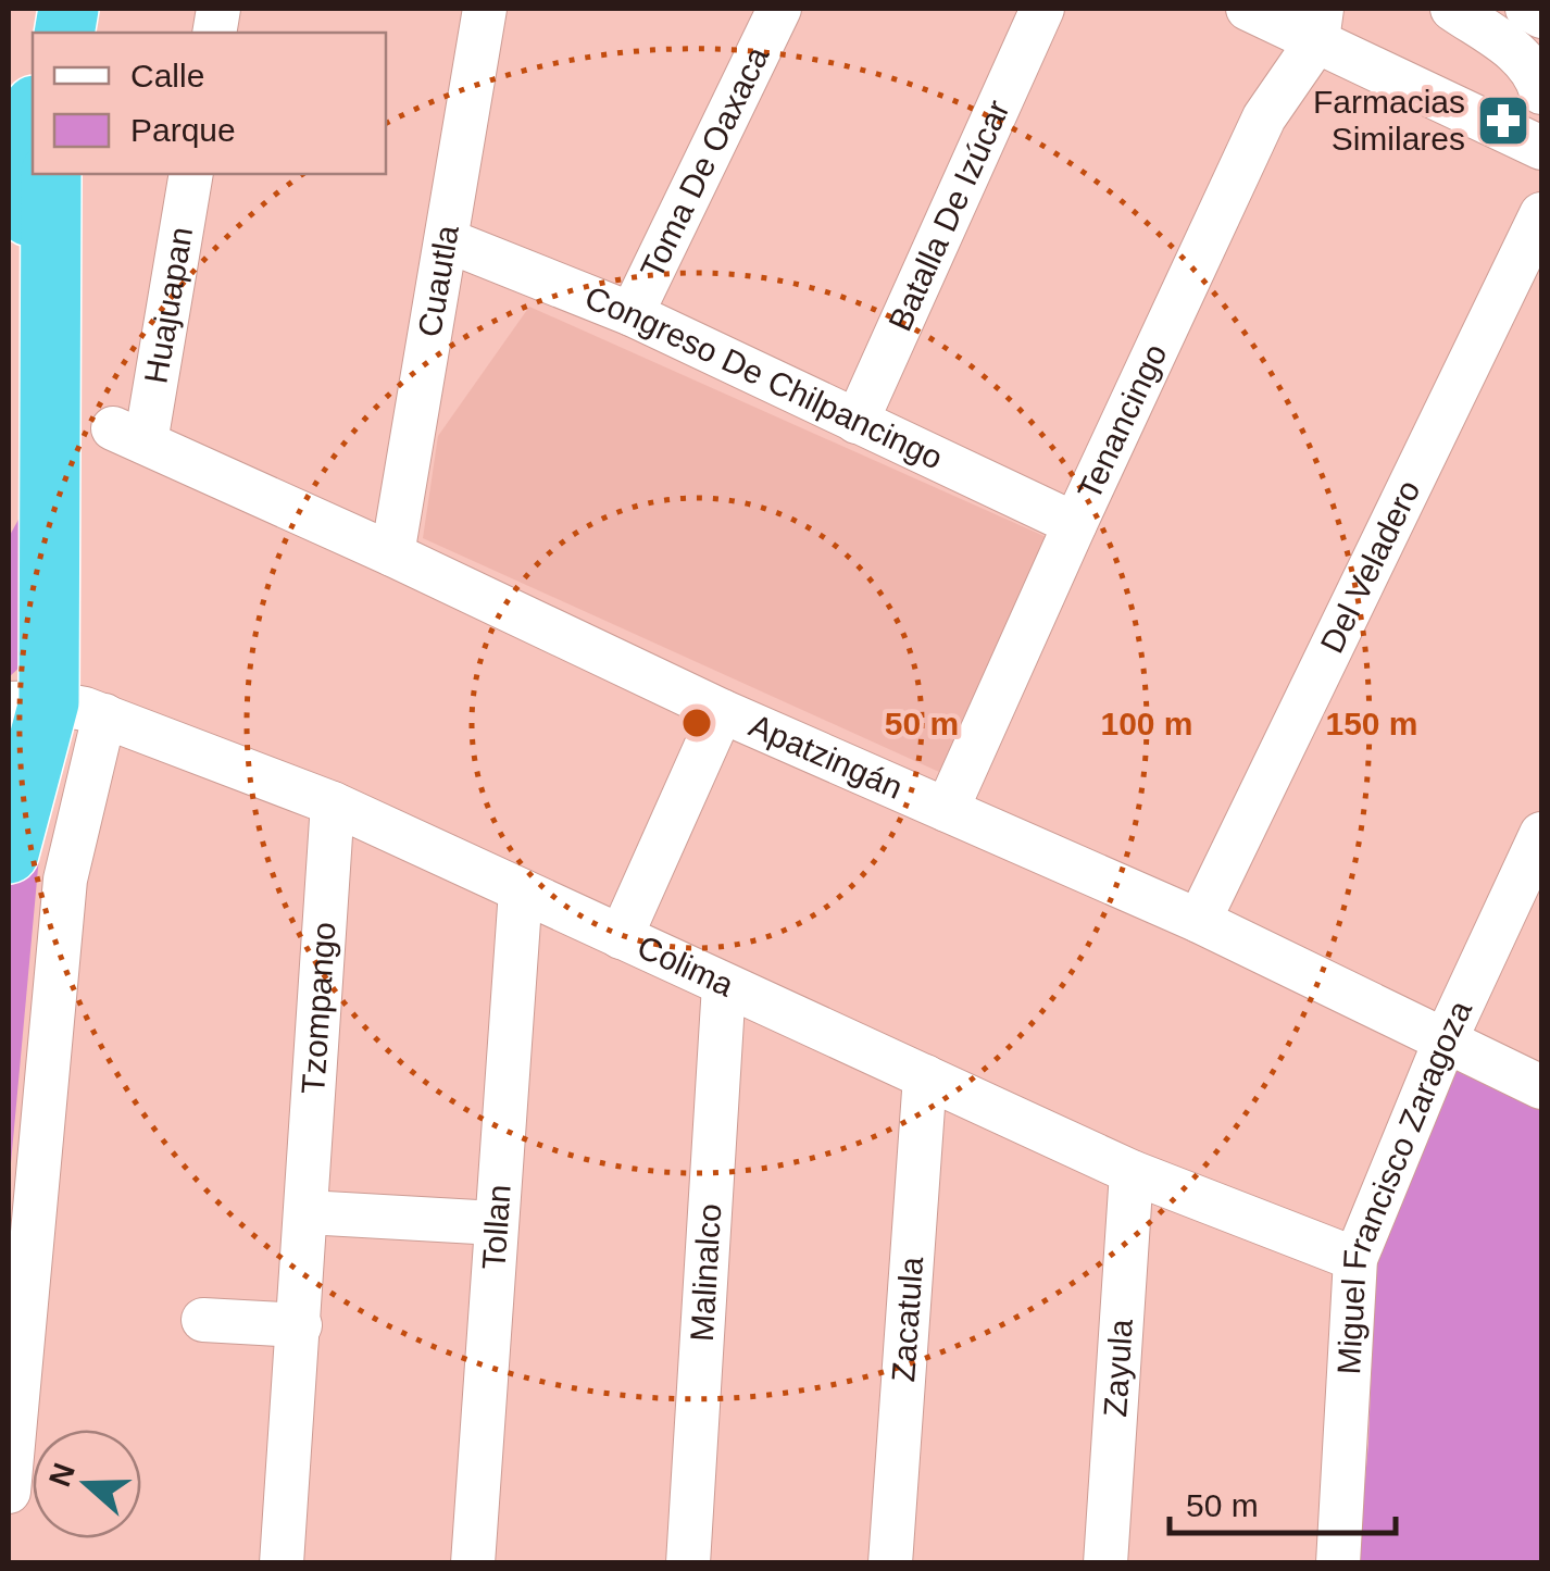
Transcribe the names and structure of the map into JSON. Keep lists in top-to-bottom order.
{
  "streets": {
    "street": [
      "Toma De Oaxaca",
      "Batalla De Izúcar",
      "Cuautla",
      "Huajuapan",
      "Congreso De Chilpancingo",
      "Tenancingo",
      "Del Veladero",
      "Apatzingán",
      "Colima",
      "Tzompango",
      "Miguel Francisco Zaragoza",
      "Tollan",
      "Malinalco",
      "Zacatula",
      "Zayula"
    ]
  },
  "crossings": [
    ["Toma De Oaxaca", "Congreso De Chilpancingo"],
    ["Batalla De Izúcar", "Congreso De Chilpancingo"],
    ["Cuautla", "Congreso De Chilpancingo"],
    ["Cuautla", "Apatzingán"],
    ["Huajuapan", "Apatzingán"],
    ["Congreso De Chilpancingo", "Tenancingo"],
    ["Tenancingo", "Apatzingán"],
    ["Del Veladero", "Apatzingán"],
    ["Apatzingán", "Miguel Francisco Zaragoza"],
    ["Colima", "Tzompango"],
    ["Colima", "Miguel Francisco Zaragoza"],
    ["Colima", "Tollan"],
    ["Colima", "Malinalco"],
    ["Colima", "Zacatula"],
    ["Colima", "Zayula"]
  ],
  "places": {
    "pharmacy": ["Farmacias Similares"]
  },
  "legend": ["Calle", "Parque"],
  "scale_bar": "50 m",
  "north": "left",
  "rings": ["50 m", "100 m", "150 m"]
}
